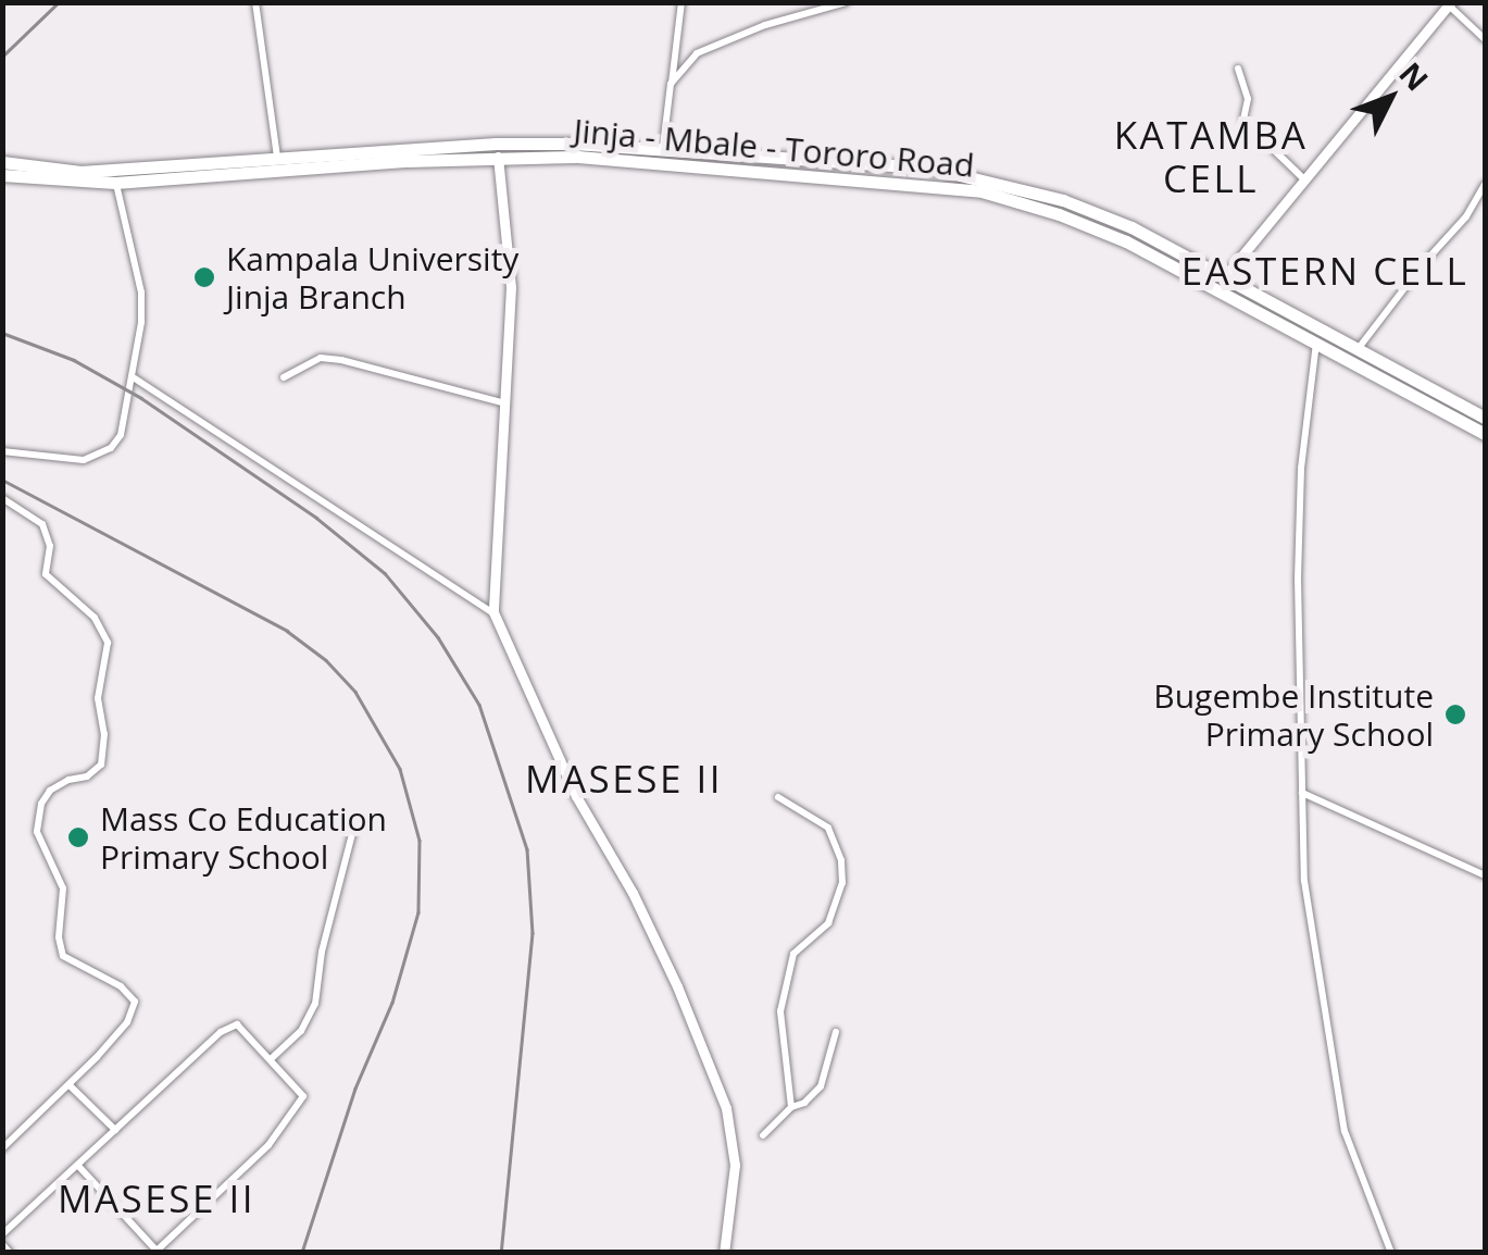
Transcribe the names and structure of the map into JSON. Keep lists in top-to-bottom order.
{
  "streets": {
    "highway": ["Jinja - Mbale - Tororo Road"]
  },
  "districts": [
    "KATAMBA CELL",
    "EASTERN CELL",
    "MASESE II",
    "MASESE II"
  ],
  "places": ["Kampala University Jinja Branch", "Bugembe Institute Primary School", "Mass Co Education Primary School"],
  "north": "top right"
}
